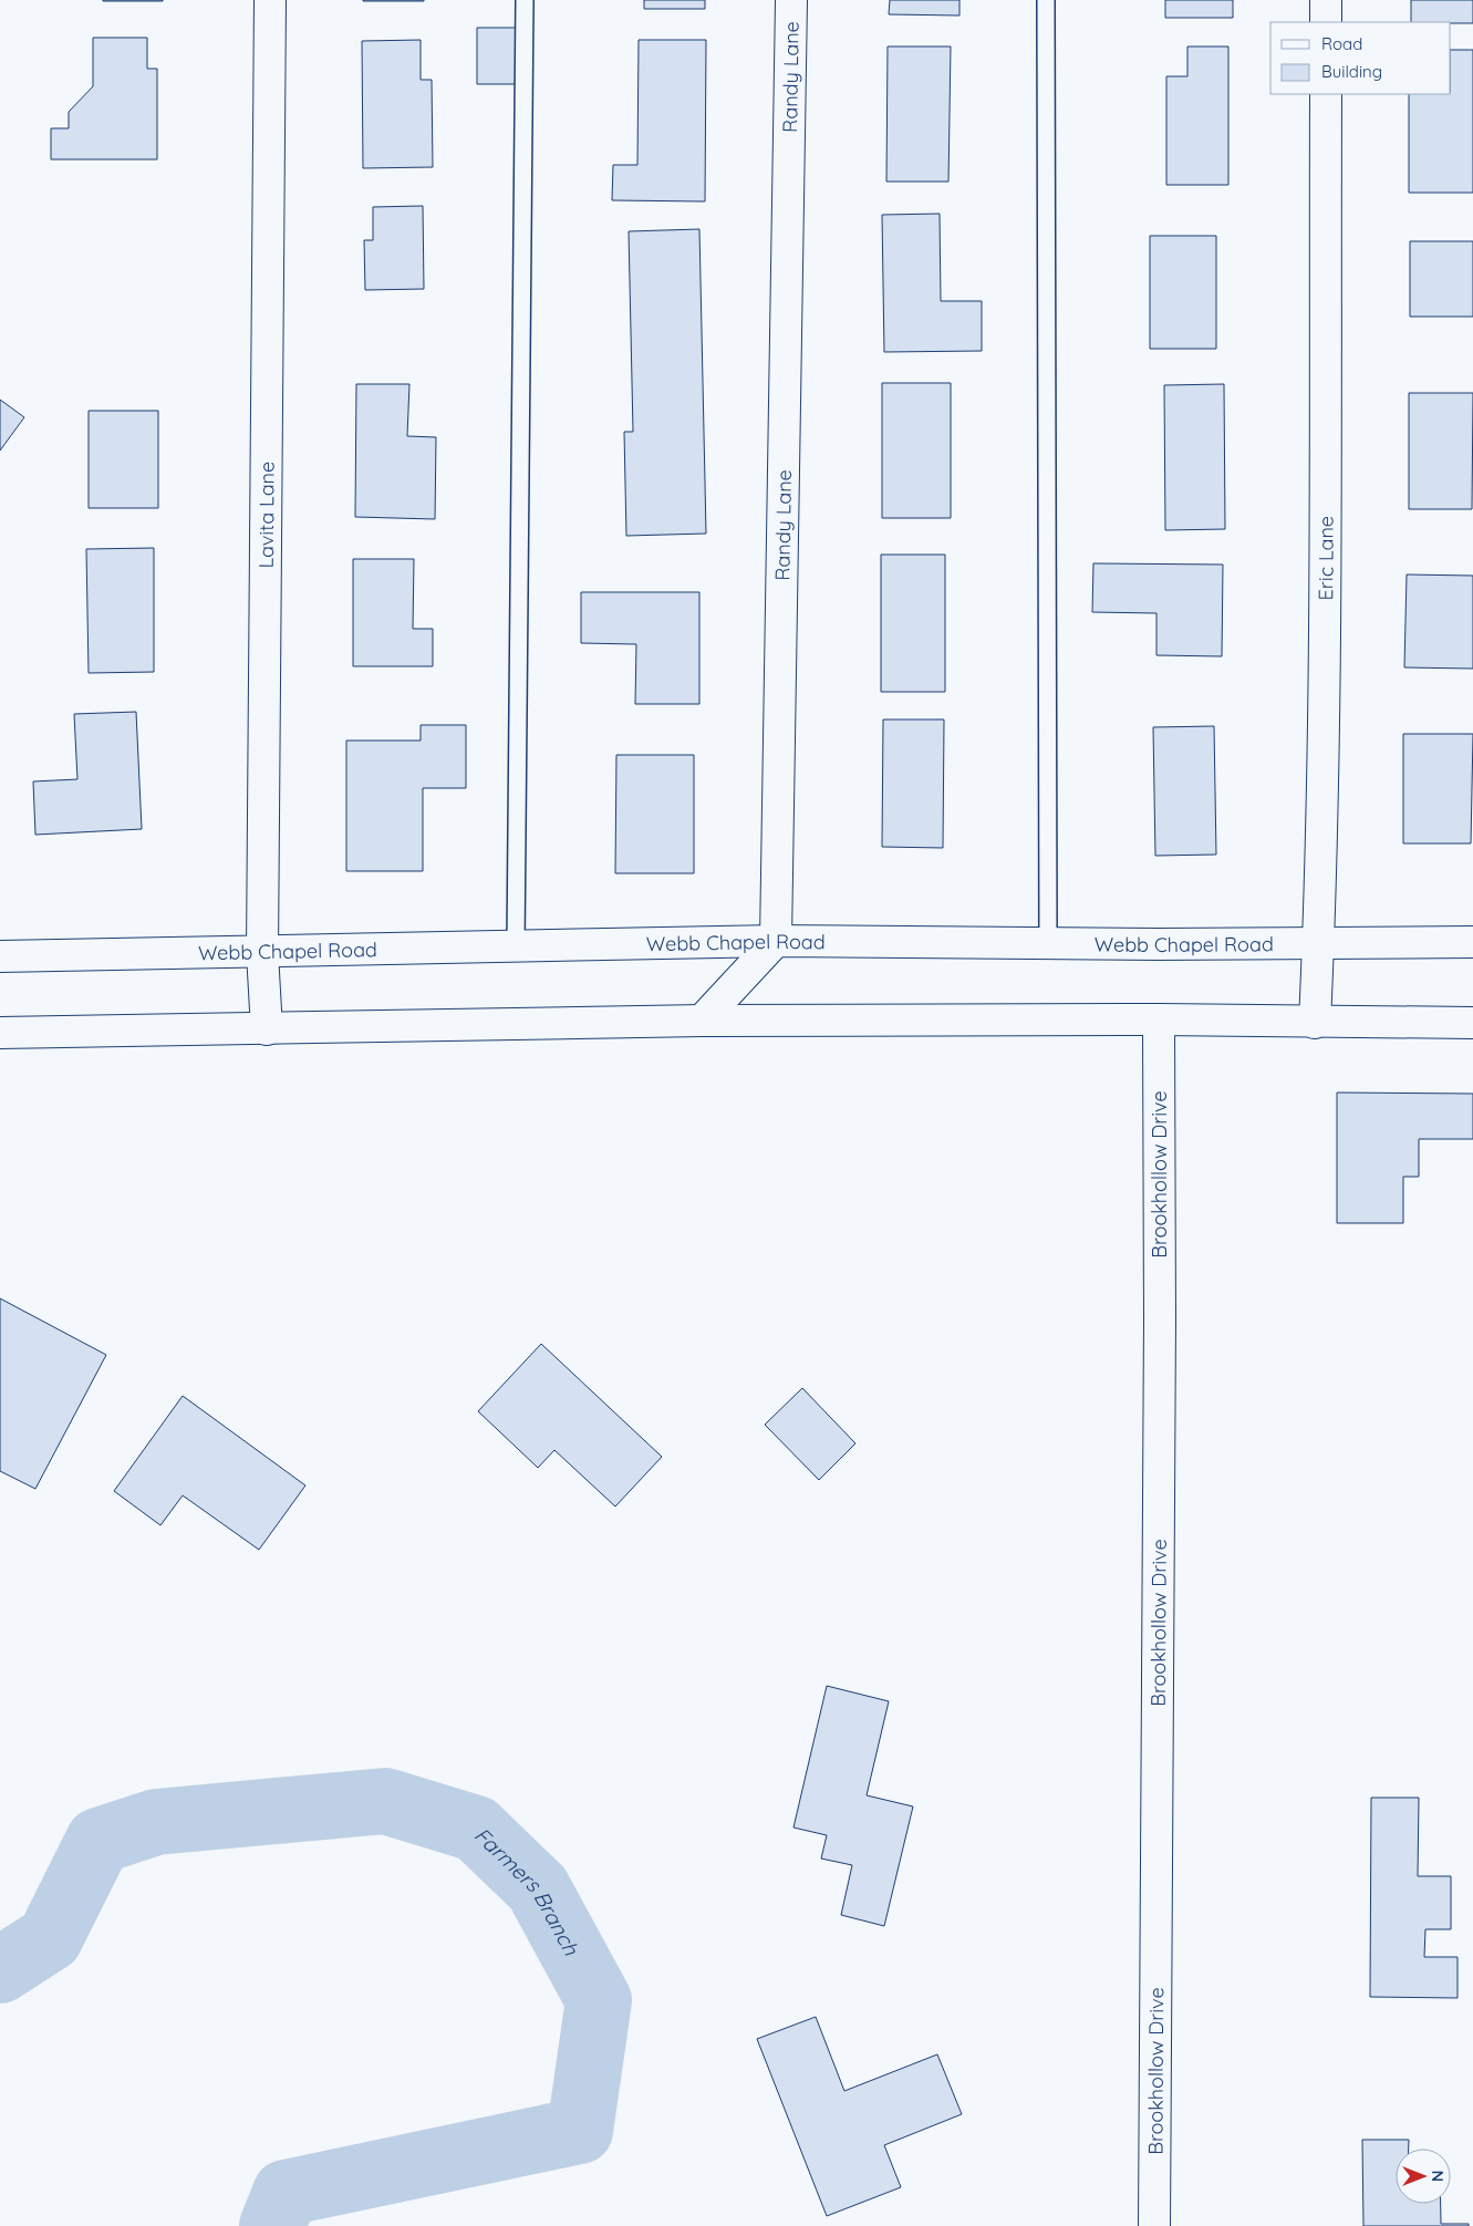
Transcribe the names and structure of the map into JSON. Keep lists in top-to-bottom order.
{
  "streets": {
    "street": [
      "Randy Lane",
      "Lavita Lane",
      "Eric Lane",
      "Webb Chapel Road",
      "Brookhollow Drive"
    ]
  },
  "crossings": [
    ["Randy Lane", "Webb Chapel Road"],
    ["Lavita Lane", "Webb Chapel Road"],
    ["Eric Lane", "Webb Chapel Road"]
  ],
  "water": ["Farmers Branch"],
  "legend": ["Road", "Building"],
  "north": "right"
}
